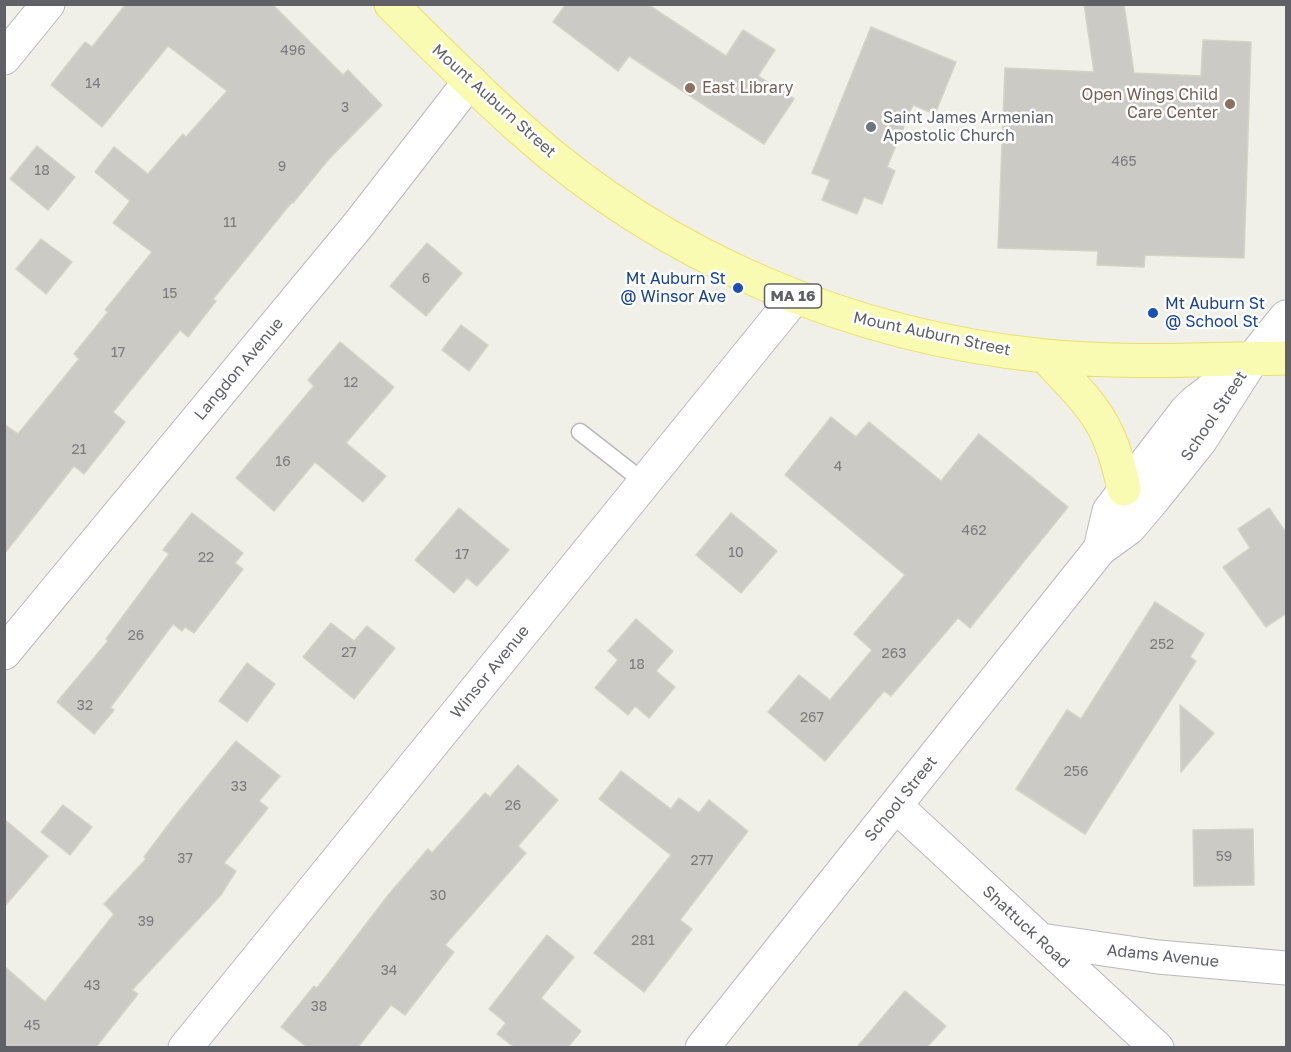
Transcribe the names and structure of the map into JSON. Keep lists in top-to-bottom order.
{
  "streets": {
    "main road": ["Mount Auburn Street", "MA 16"],
    "street": [
      "Langdon Avenue",
      "School Street",
      "Winsor Avenue",
      "Shattuck Road",
      "Adams Avenue"
    ]
  },
  "crossings": [
    ["Mount Auburn Street", "Langdon Avenue"],
    ["Mount Auburn Street", "School Street"],
    ["Mount Auburn Street", "Winsor Avenue"],
    ["School Street", "Shattuck Road"],
    ["Shattuck Road", "Adams Avenue"]
  ],
  "places": [
    "East Library",
    "Open Wings Child Care Center",
    "Saint James Armenian Apostolic Church",
    "Mt Auburn St @ Winsor Ave",
    "Mt Auburn St @ School St"
  ],
  "house_numbers": [
    "496",
    "14",
    "3",
    "465",
    "9",
    "18",
    "11",
    "6",
    "15",
    "17",
    "12",
    "21",
    "16",
    "4",
    "462",
    "10",
    "17",
    "22",
    "26",
    "252",
    "27",
    "263",
    "18",
    "32",
    "267",
    "256",
    "33",
    "26",
    "59",
    "37",
    "277",
    "30",
    "39",
    "281",
    "34",
    "43",
    "38",
    "45"
  ]
}
